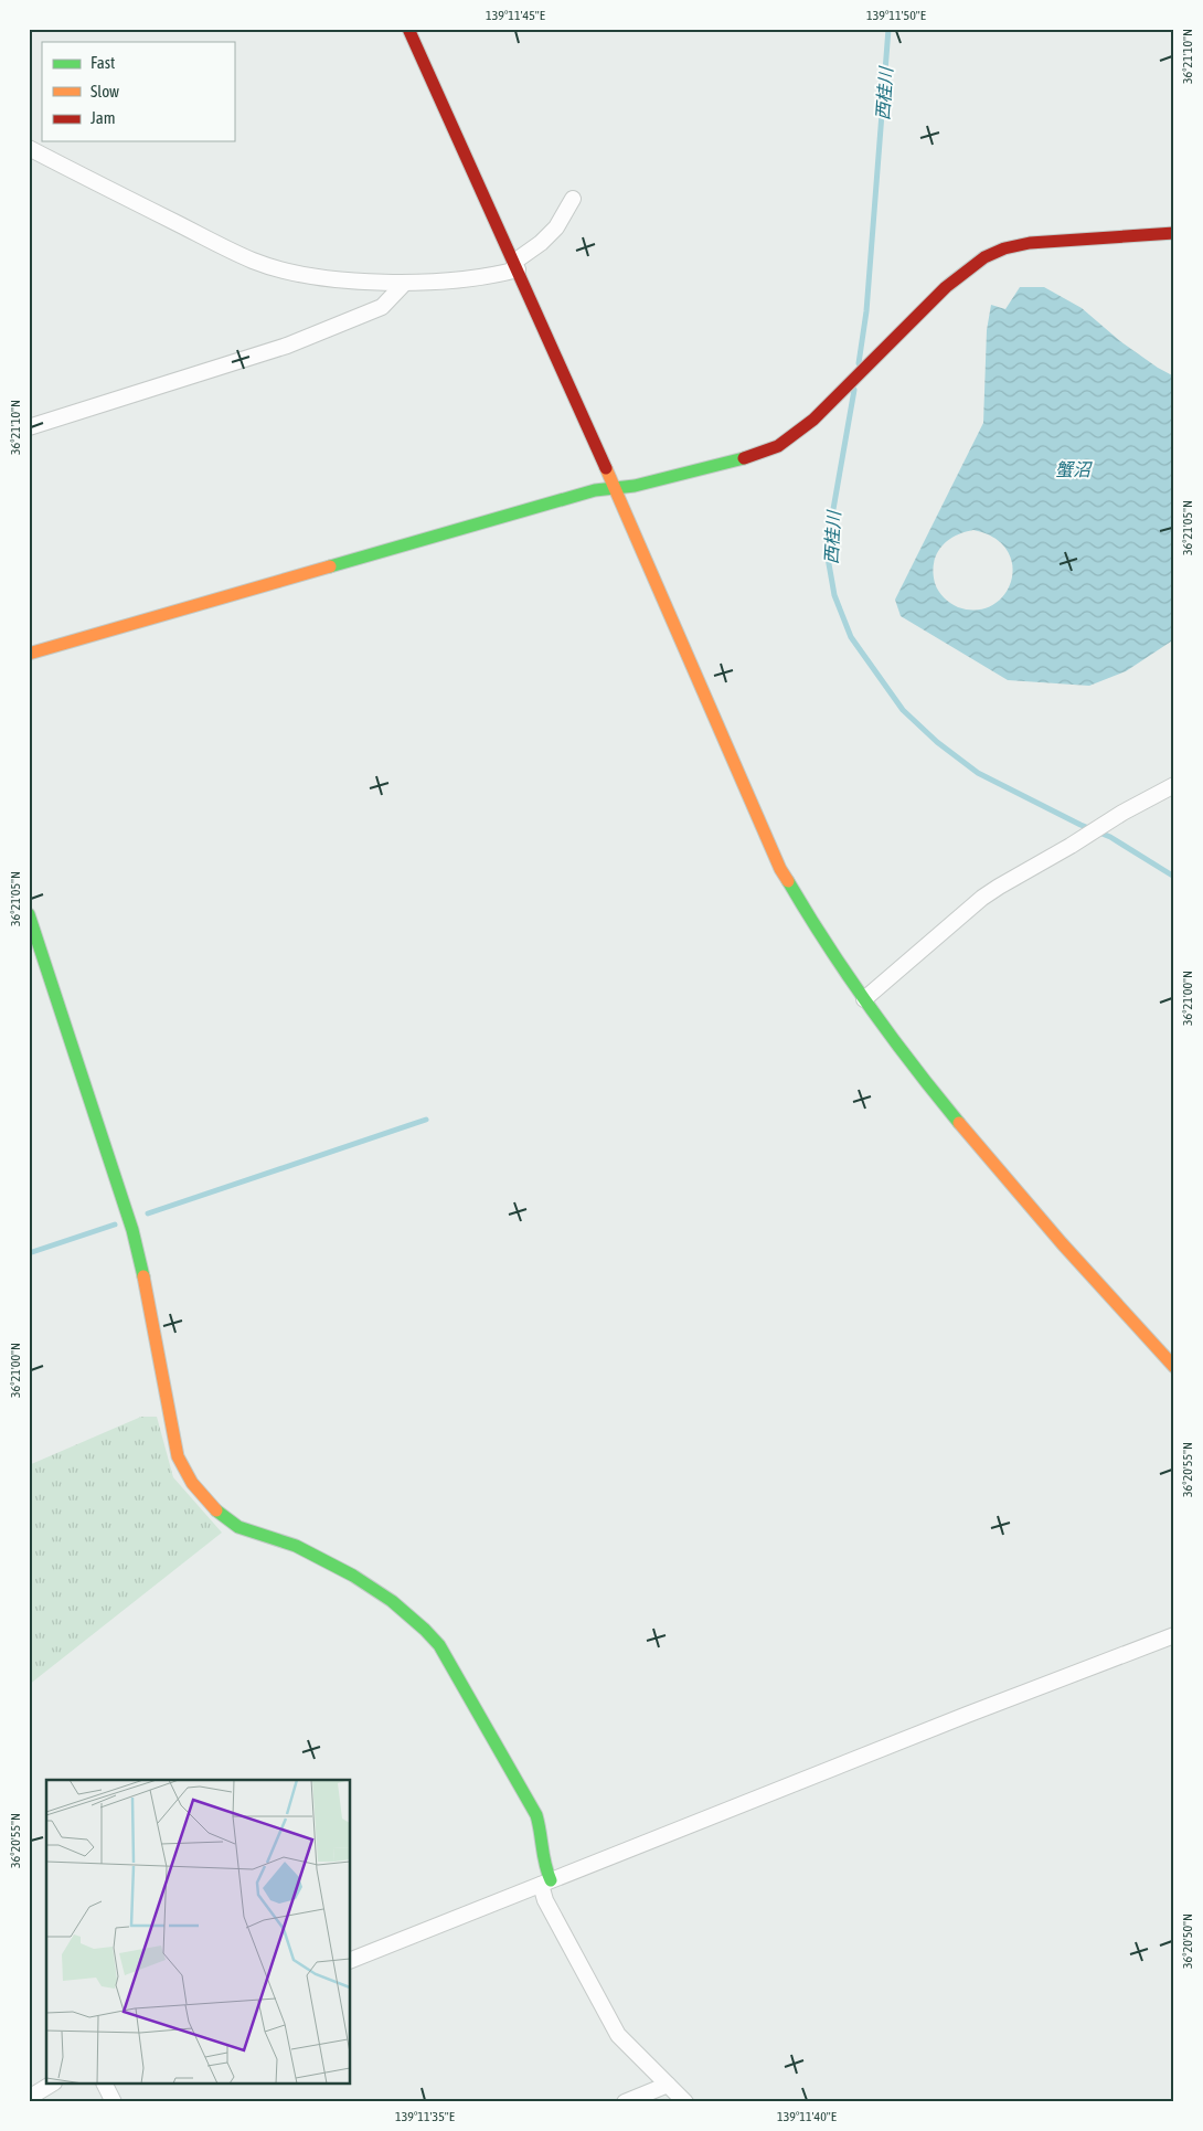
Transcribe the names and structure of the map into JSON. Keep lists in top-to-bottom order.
{
  "water": ["西桂川", "蟹沼"],
  "legend": ["Fast", "Slow", "Jam"],
  "coordinates": [
    "139°11'45\"E",
    "139°11'50\"E",
    "36°21'10\"N",
    "36°21'05\"N",
    "36°21'00\"N",
    "36°20'55\"N",
    "36°20'50\"N",
    "139°11'35\"E",
    "139°11'40\"E"
  ]
}
